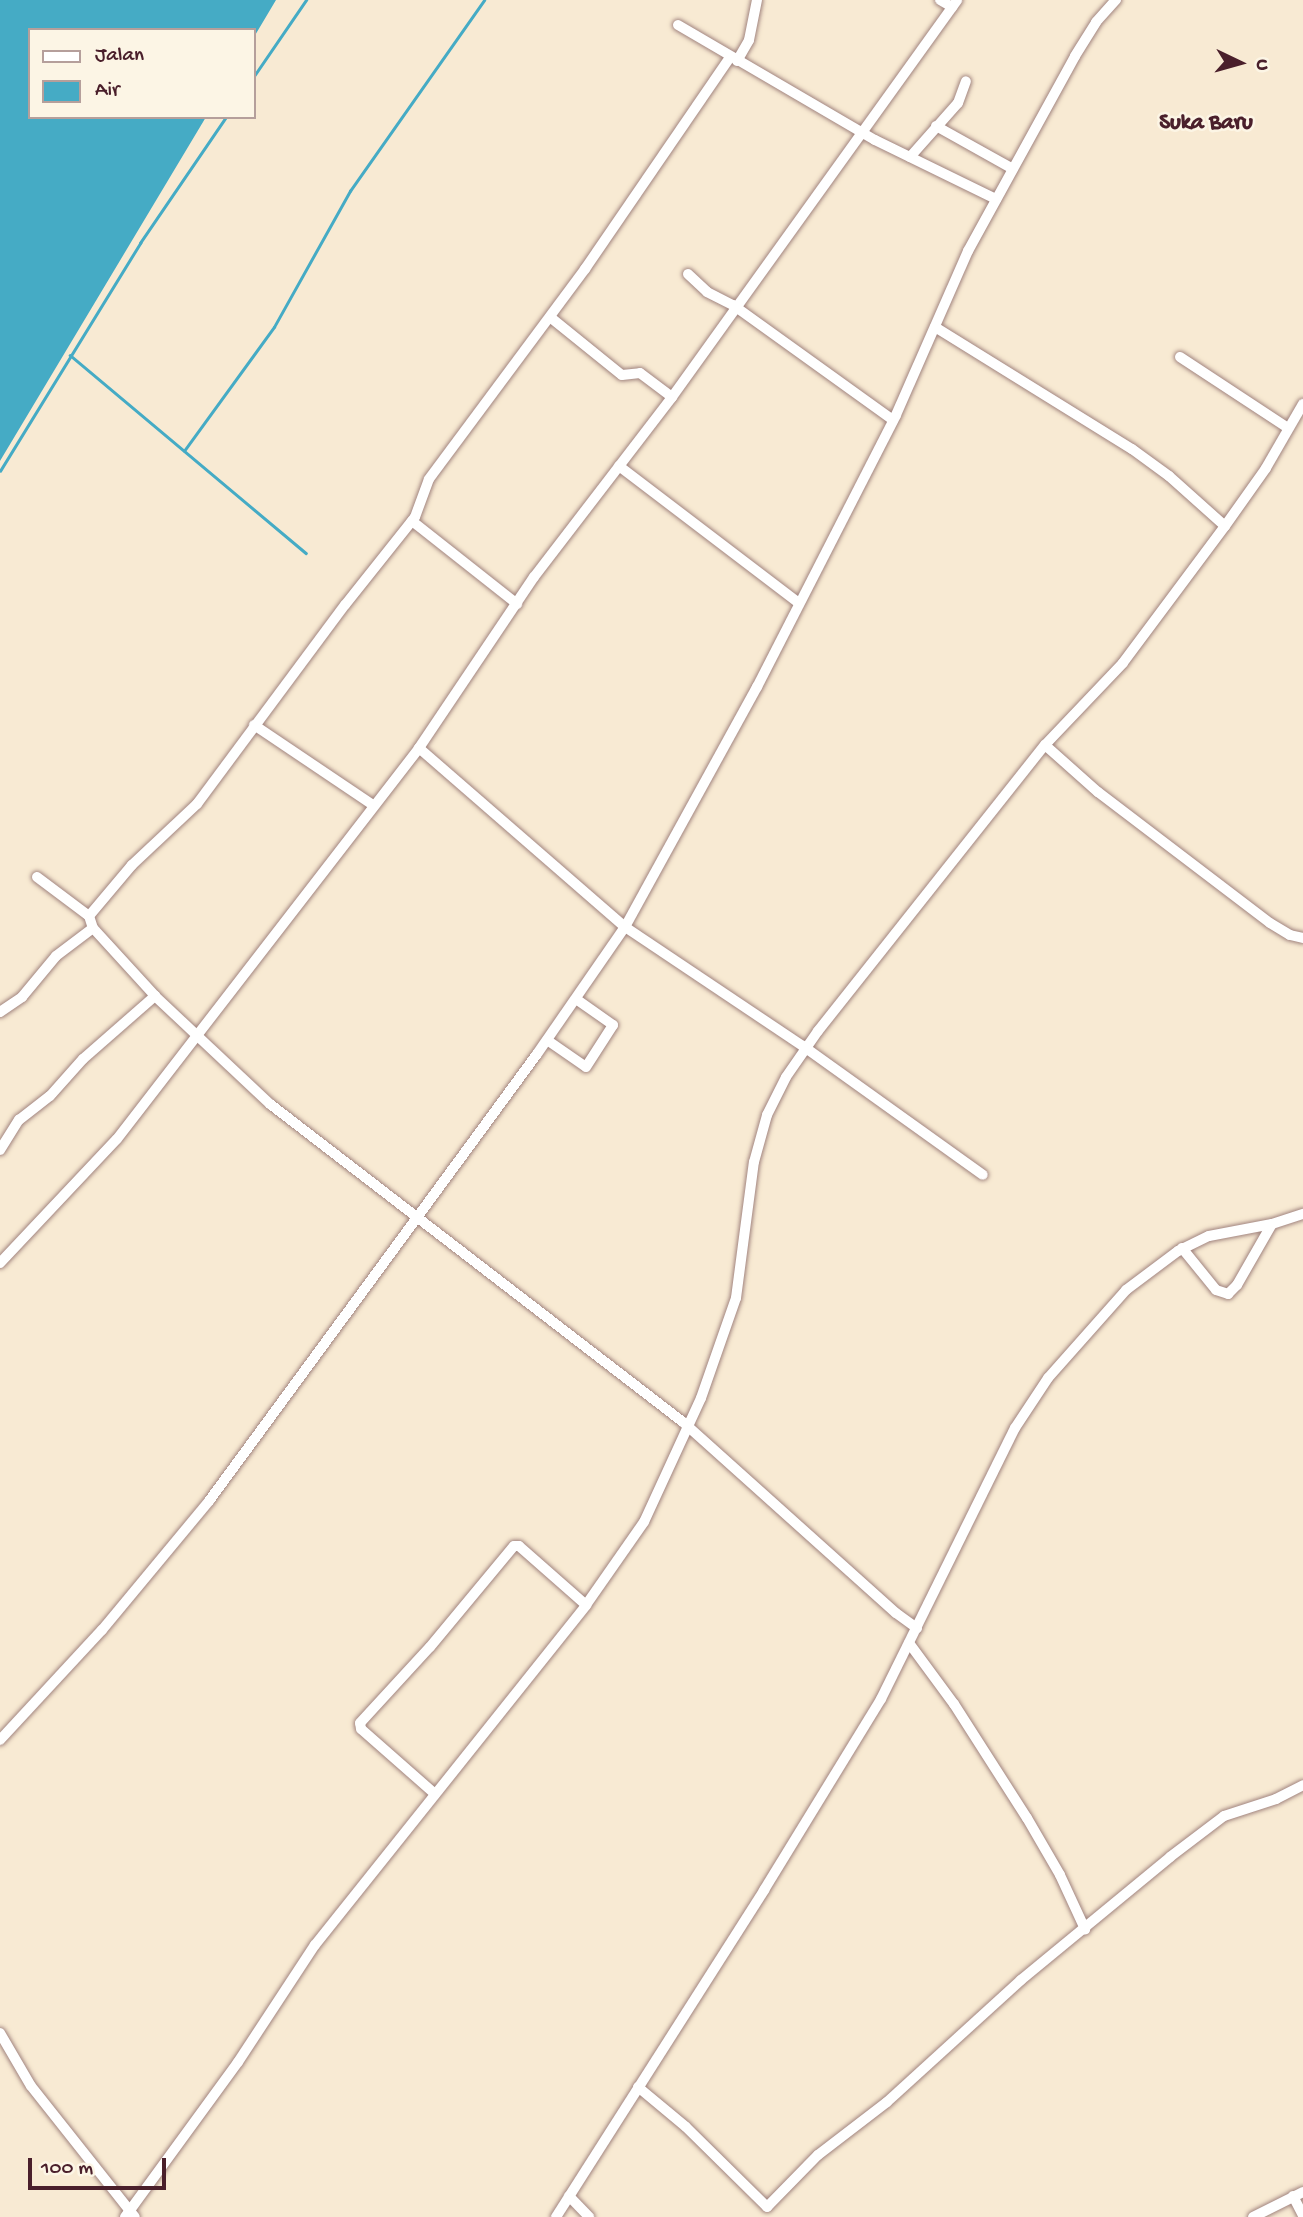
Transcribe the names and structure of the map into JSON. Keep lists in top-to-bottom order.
{
  "districts": ["Suka Baru"],
  "legend": ["Jalan", "Air"],
  "scale_bar": "100 m",
  "north": "right"
}
